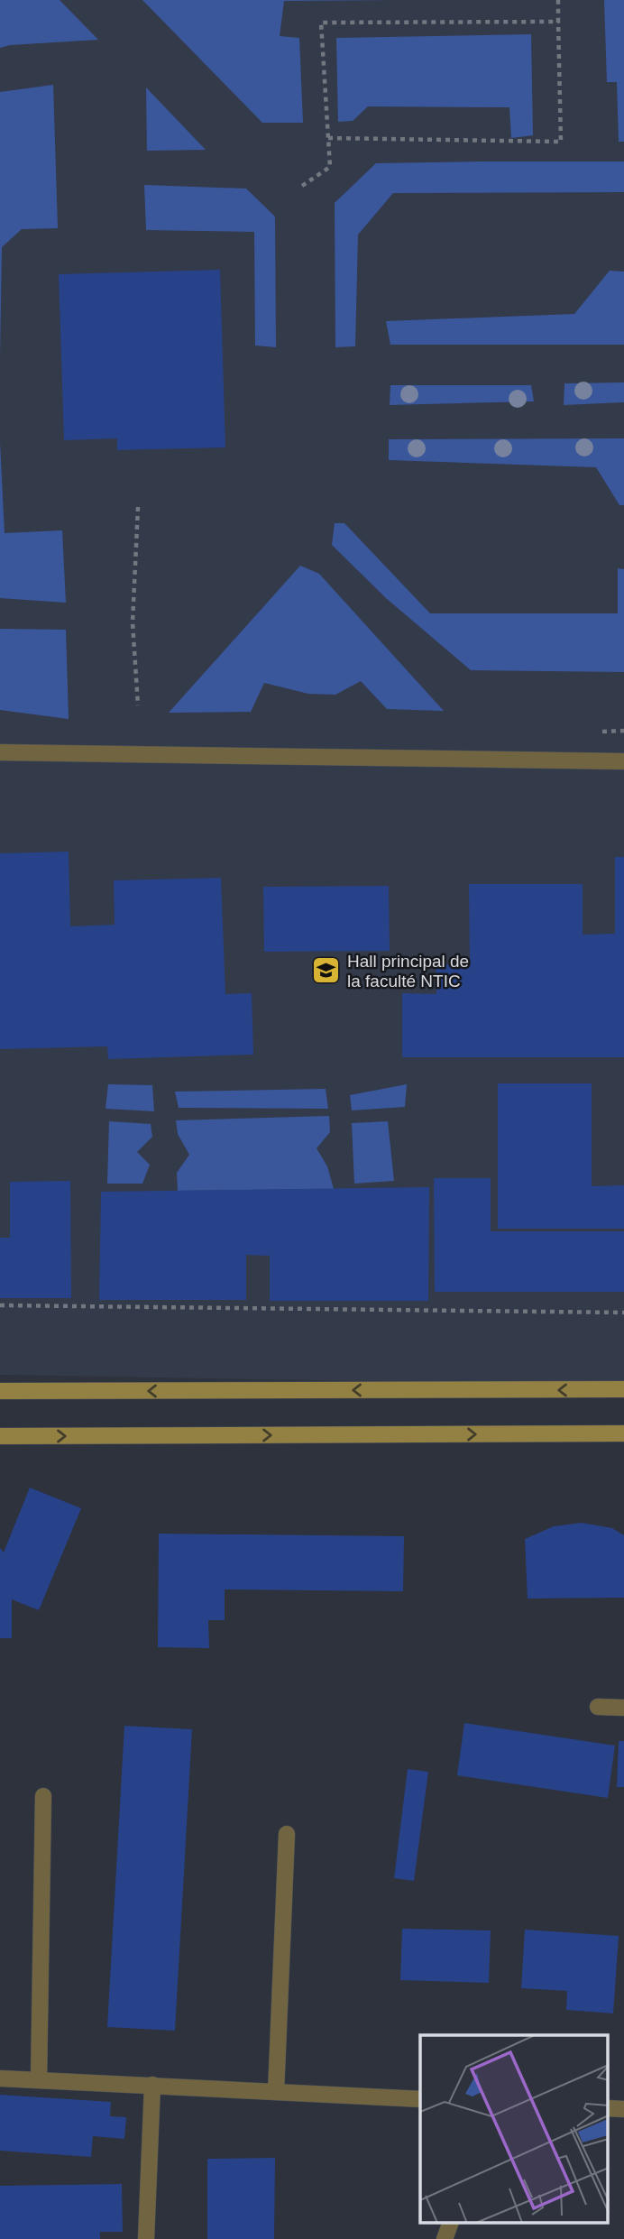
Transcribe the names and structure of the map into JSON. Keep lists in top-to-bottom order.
{
  "places": {
    "school or university": ["Hall principal de la faculté NTIC"]
  }
}
